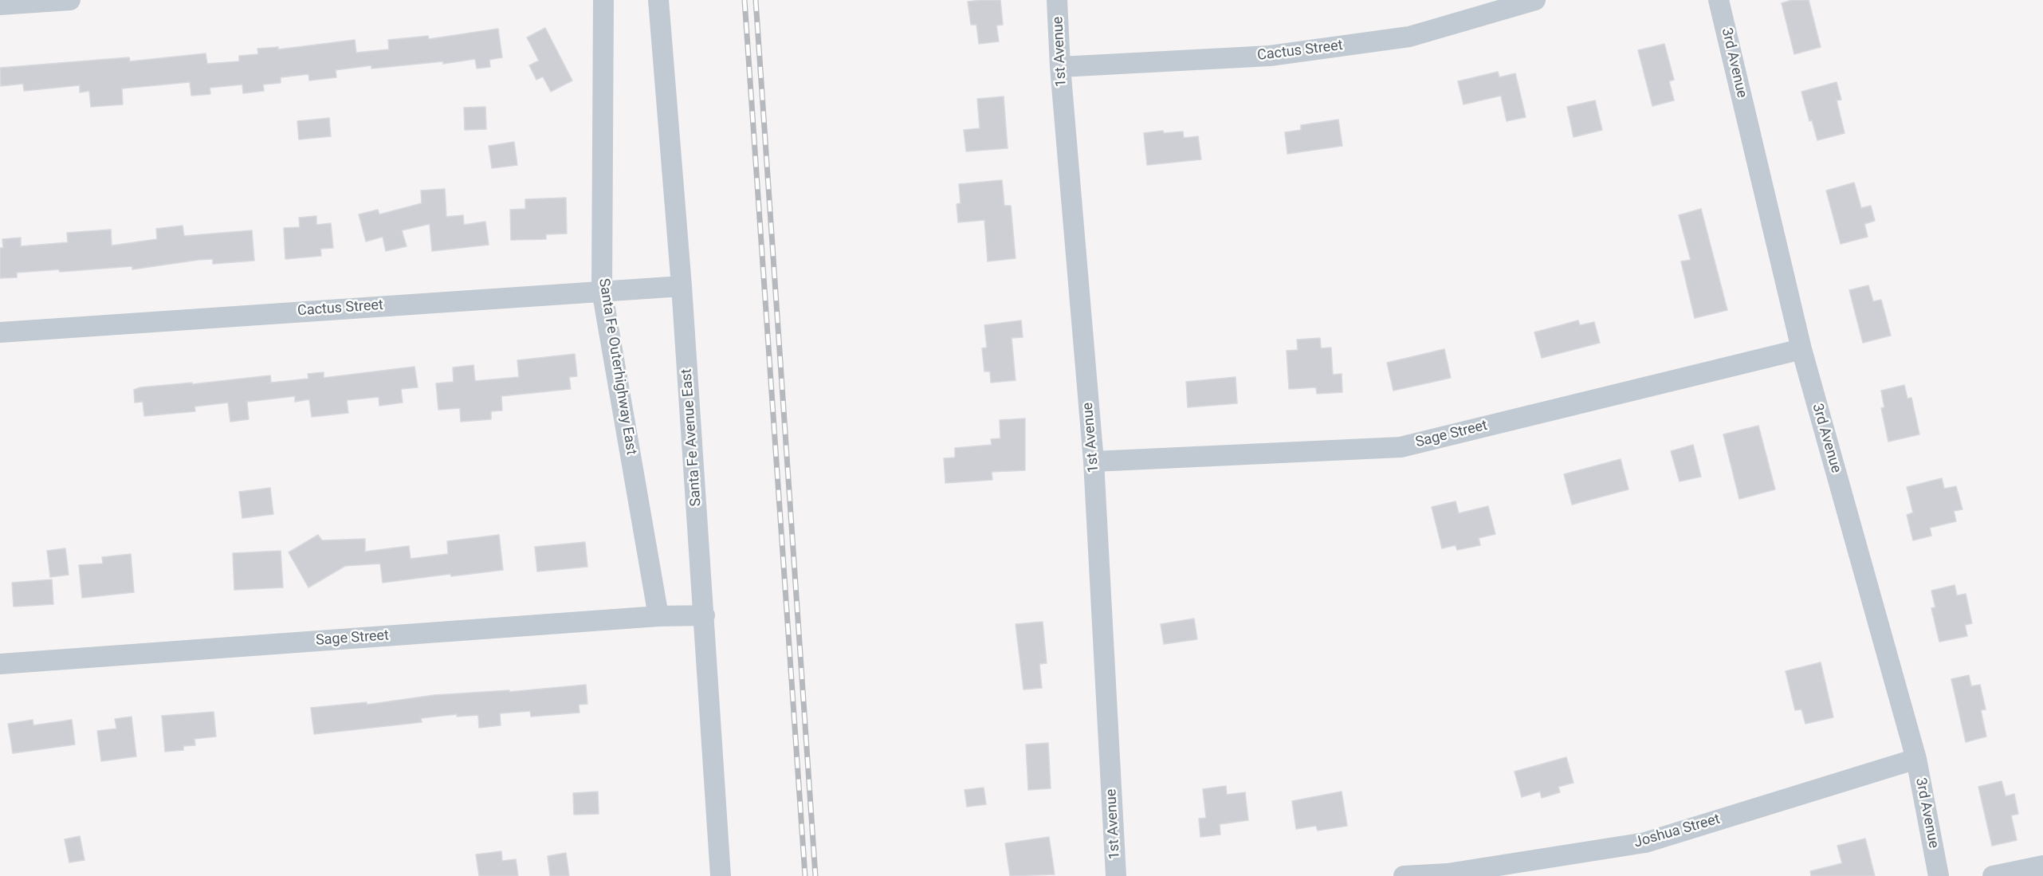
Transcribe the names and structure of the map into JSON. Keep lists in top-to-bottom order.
{
  "streets": {
    "street": [
      "Cactus Street",
      "1st Avenue",
      "3rd Avenue",
      "Santa Fe Outerhighway East",
      "Sage Street",
      "Santa Fe Avenue East",
      "Joshua Street"
    ]
  },
  "crossings": [
    ["Cactus Street", "1st Avenue"],
    ["Cactus Street", "Santa Fe Outerhighway East"],
    ["Cactus Street", "Santa Fe Avenue East"],
    ["1st Avenue", "Sage Street"],
    ["3rd Avenue", "Sage Street"],
    ["3rd Avenue", "Joshua Street"],
    ["Santa Fe Outerhighway East", "Sage Street"],
    ["Sage Street", "Santa Fe Avenue East"]
  ]
}
